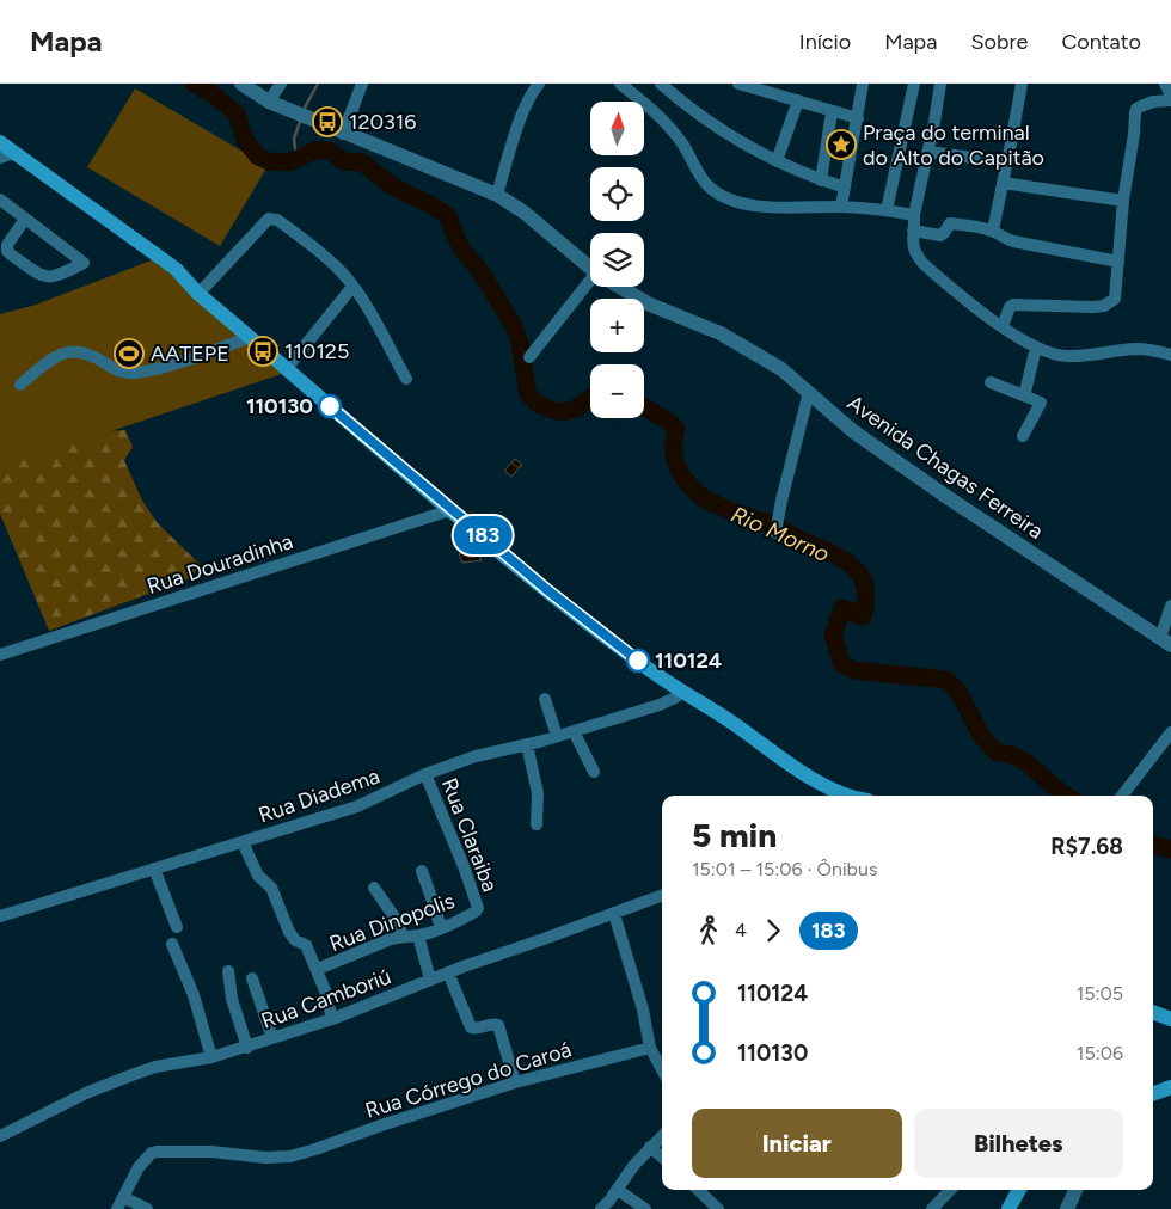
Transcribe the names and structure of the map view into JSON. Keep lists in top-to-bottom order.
{
  "streets": {
    "street": [
      "Avenida Chagas Ferreira",
      "Rua Douradinha",
      "Rua Diadema",
      "Rua Claraiba",
      "Rua Dinopolis",
      "Rua Camboriú",
      "Rua Córrego do Caroá"
    ]
  },
  "crossings": [
    ["Rua Diadema", "Rua Claraiba"],
    ["Rua Claraiba", "Rua Dinopolis"]
  ],
  "water": ["Rio Morno"],
  "places": {
    "bus stop": ["120316", "110125"],
    "place": ["Praça do terminal do Alto do Capitão"],
    "sports": ["AATEPE"],
    "other": ["110130", "110124"]
  },
  "lines": ["bus line 183"],
  "north": "top",
  "page": {
    "header": "Mapa",
    "nav": [
      "Início",
      "Mapa",
      "Sobre",
      "Contato"
    ],
    "on_map": "183",
    "map_buttons": ["+", "−"],
    "heading": ["5 min", "15:01 – 15:06 · Ônibus", "R$7.68"],
    "legs": ["4", "183"],
    "list": [
      {
        "name": "110124",
        "value": "15:05"
      },
      {
        "name": "110130",
        "value": "15:06"
      }
    ],
    "buttons": ["Iniciar", "Bilhetes"]
  }
}
